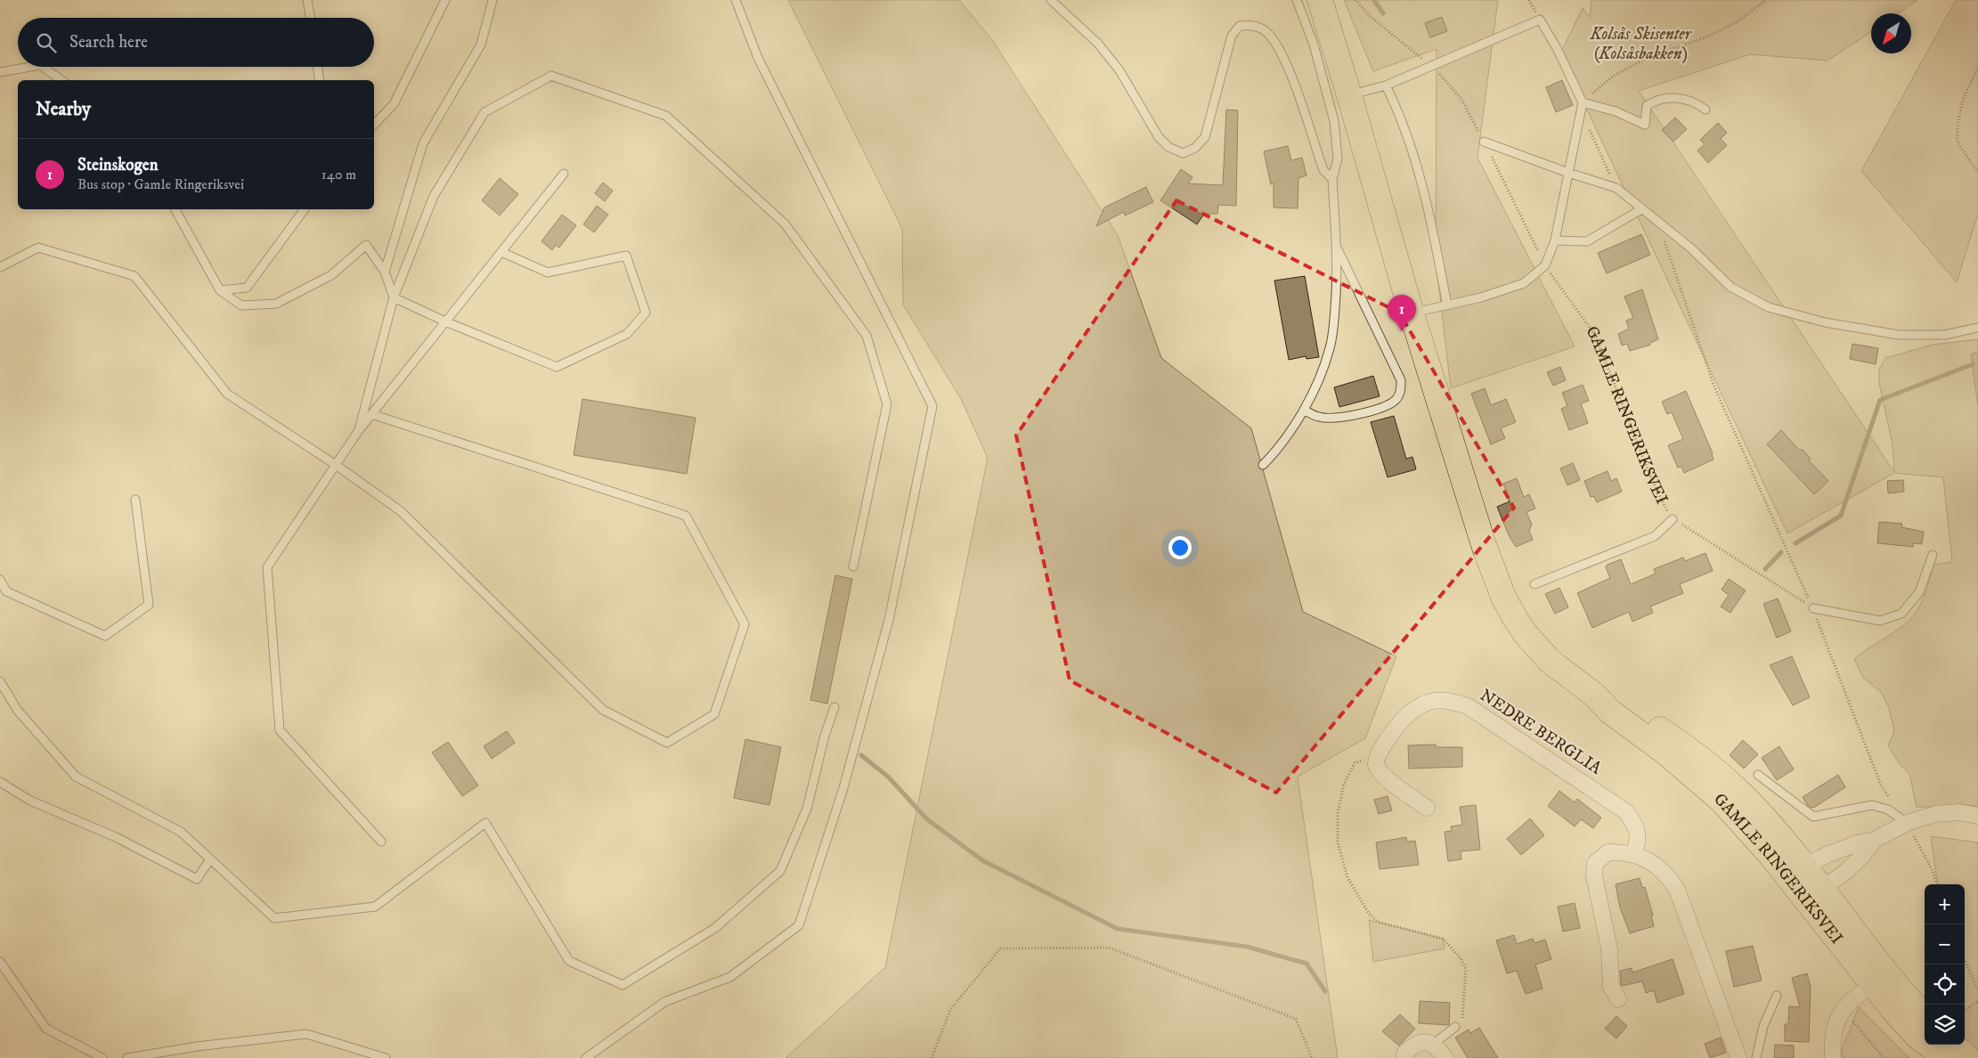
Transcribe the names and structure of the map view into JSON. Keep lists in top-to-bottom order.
{
  "streets": {
    "main road": ["GAMLE RINGERIKSVEI"],
    "street": ["NEDRE BERGLIA"]
  },
  "parks": ["Kolsås Skisenter (Kolsåsbakken)"],
  "north": "bottom left",
  "page": {
    "search": "Search here",
    "heading": "Nearby",
    "list": [
      {
        "mark": "1",
        "name": "Steinskogen",
        "note": "Bus stop · Gamle Ringeriksvei",
        "value": "140 m"
      }
    ],
    "pins": "1",
    "map_buttons": ["+", "−"]
  }
}
